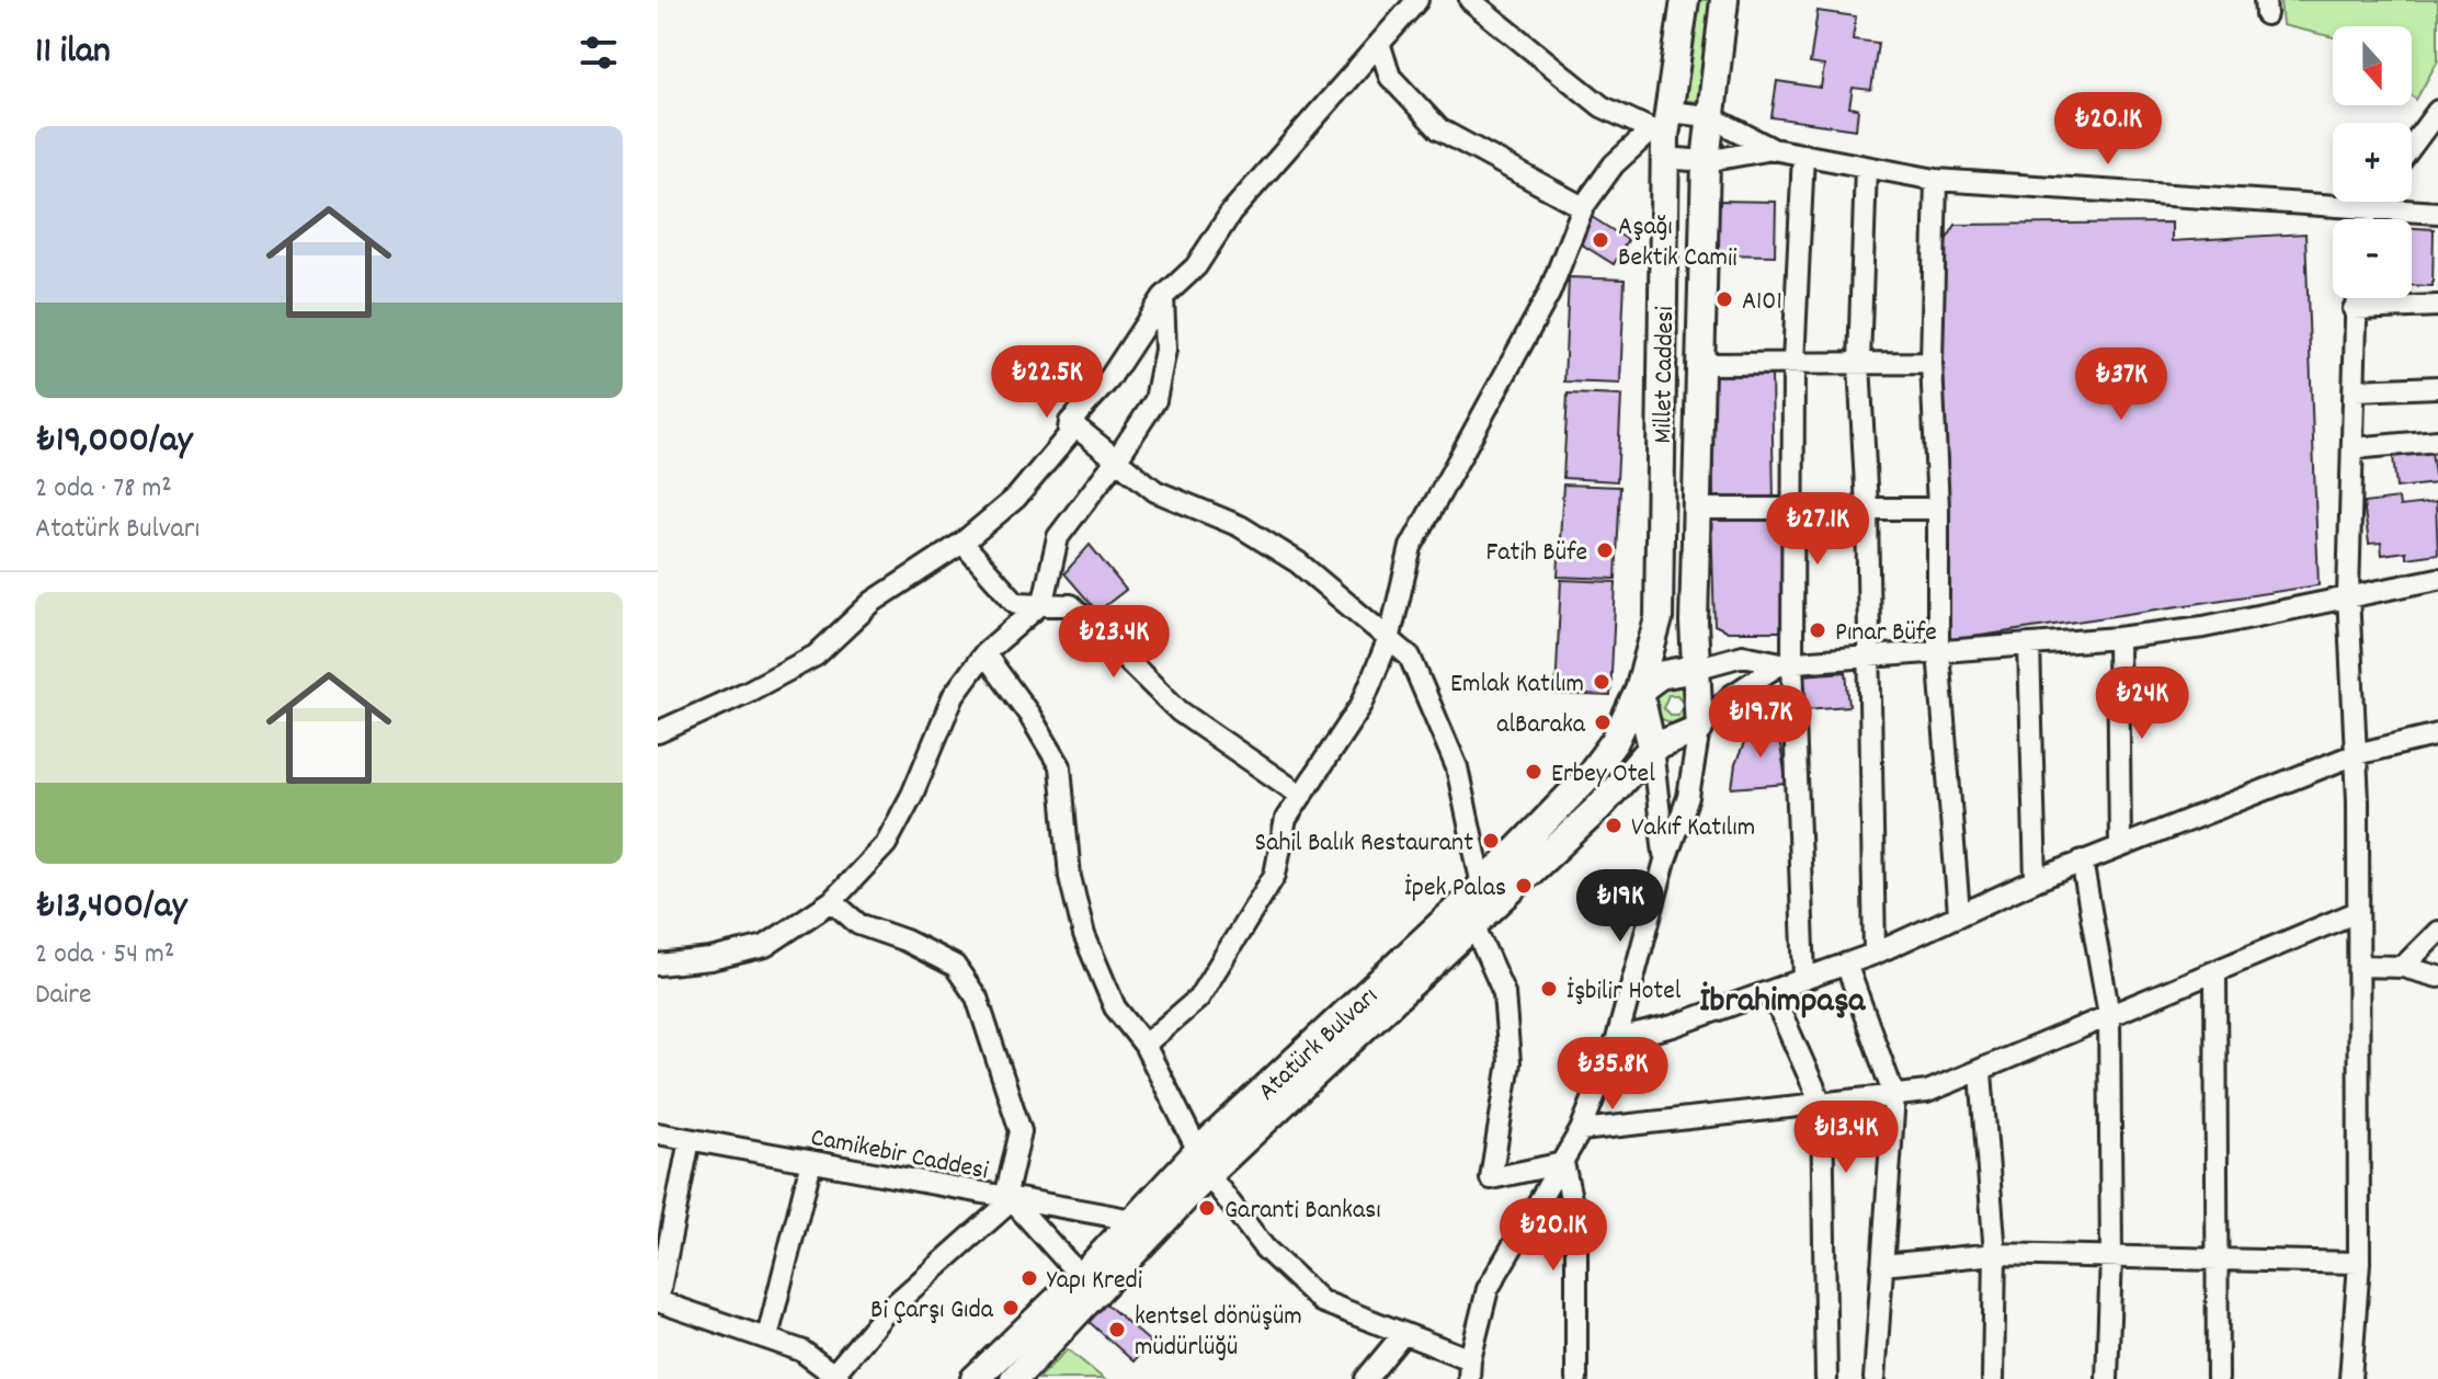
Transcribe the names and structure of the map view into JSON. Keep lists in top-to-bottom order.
{
  "streets": {
    "main road": ["Millet Caddesi", "Atatürk Bulvarı"],
    "street": ["Camikebir Caddesi"]
  },
  "crossings": [
    ["Millet Caddesi", "Atatürk Bulvarı"],
    ["Atatürk Bulvarı", "Camikebir Caddesi"]
  ],
  "districts": ["İbrahimpaşa"],
  "places": [
    "Aşağı Bektik Camii",
    "A101",
    "Fatih Büfe",
    "Pınar Büfe",
    "Emlak Katılım",
    "alBaraka",
    "Erbey Otel",
    "Vakıf Katılım",
    "Sahil Balık Restaurant",
    "İpek Palas",
    "İşbilir Hotel",
    "Garanti Bankası",
    "Yapı Kredi",
    "Bi Çarşı Gıda",
    "kentsel dönüşüm müdürlüğü"
  ],
  "north": "bottom",
  "page": {
    "heading": "11 ilan",
    "map_buttons": ["+", "−"],
    "price": [
      "₺20.1K",
      "₺22.5K",
      "₺37K",
      "₺27.1K",
      "₺23.4K",
      "₺24K",
      "₺19.7K",
      "₺19K",
      "₺35.8K",
      "₺13.4K",
      "₺20.1K"
    ],
    "list": [
      {
        "name": "₺19,000/ay",
        "note": "2 oda · 78 m² · Atatürk Bulvarı"
      },
      {
        "name": "₺13,400/ay",
        "note": "2 oda · 54 m² · Daire"
      }
    ]
  }
}
